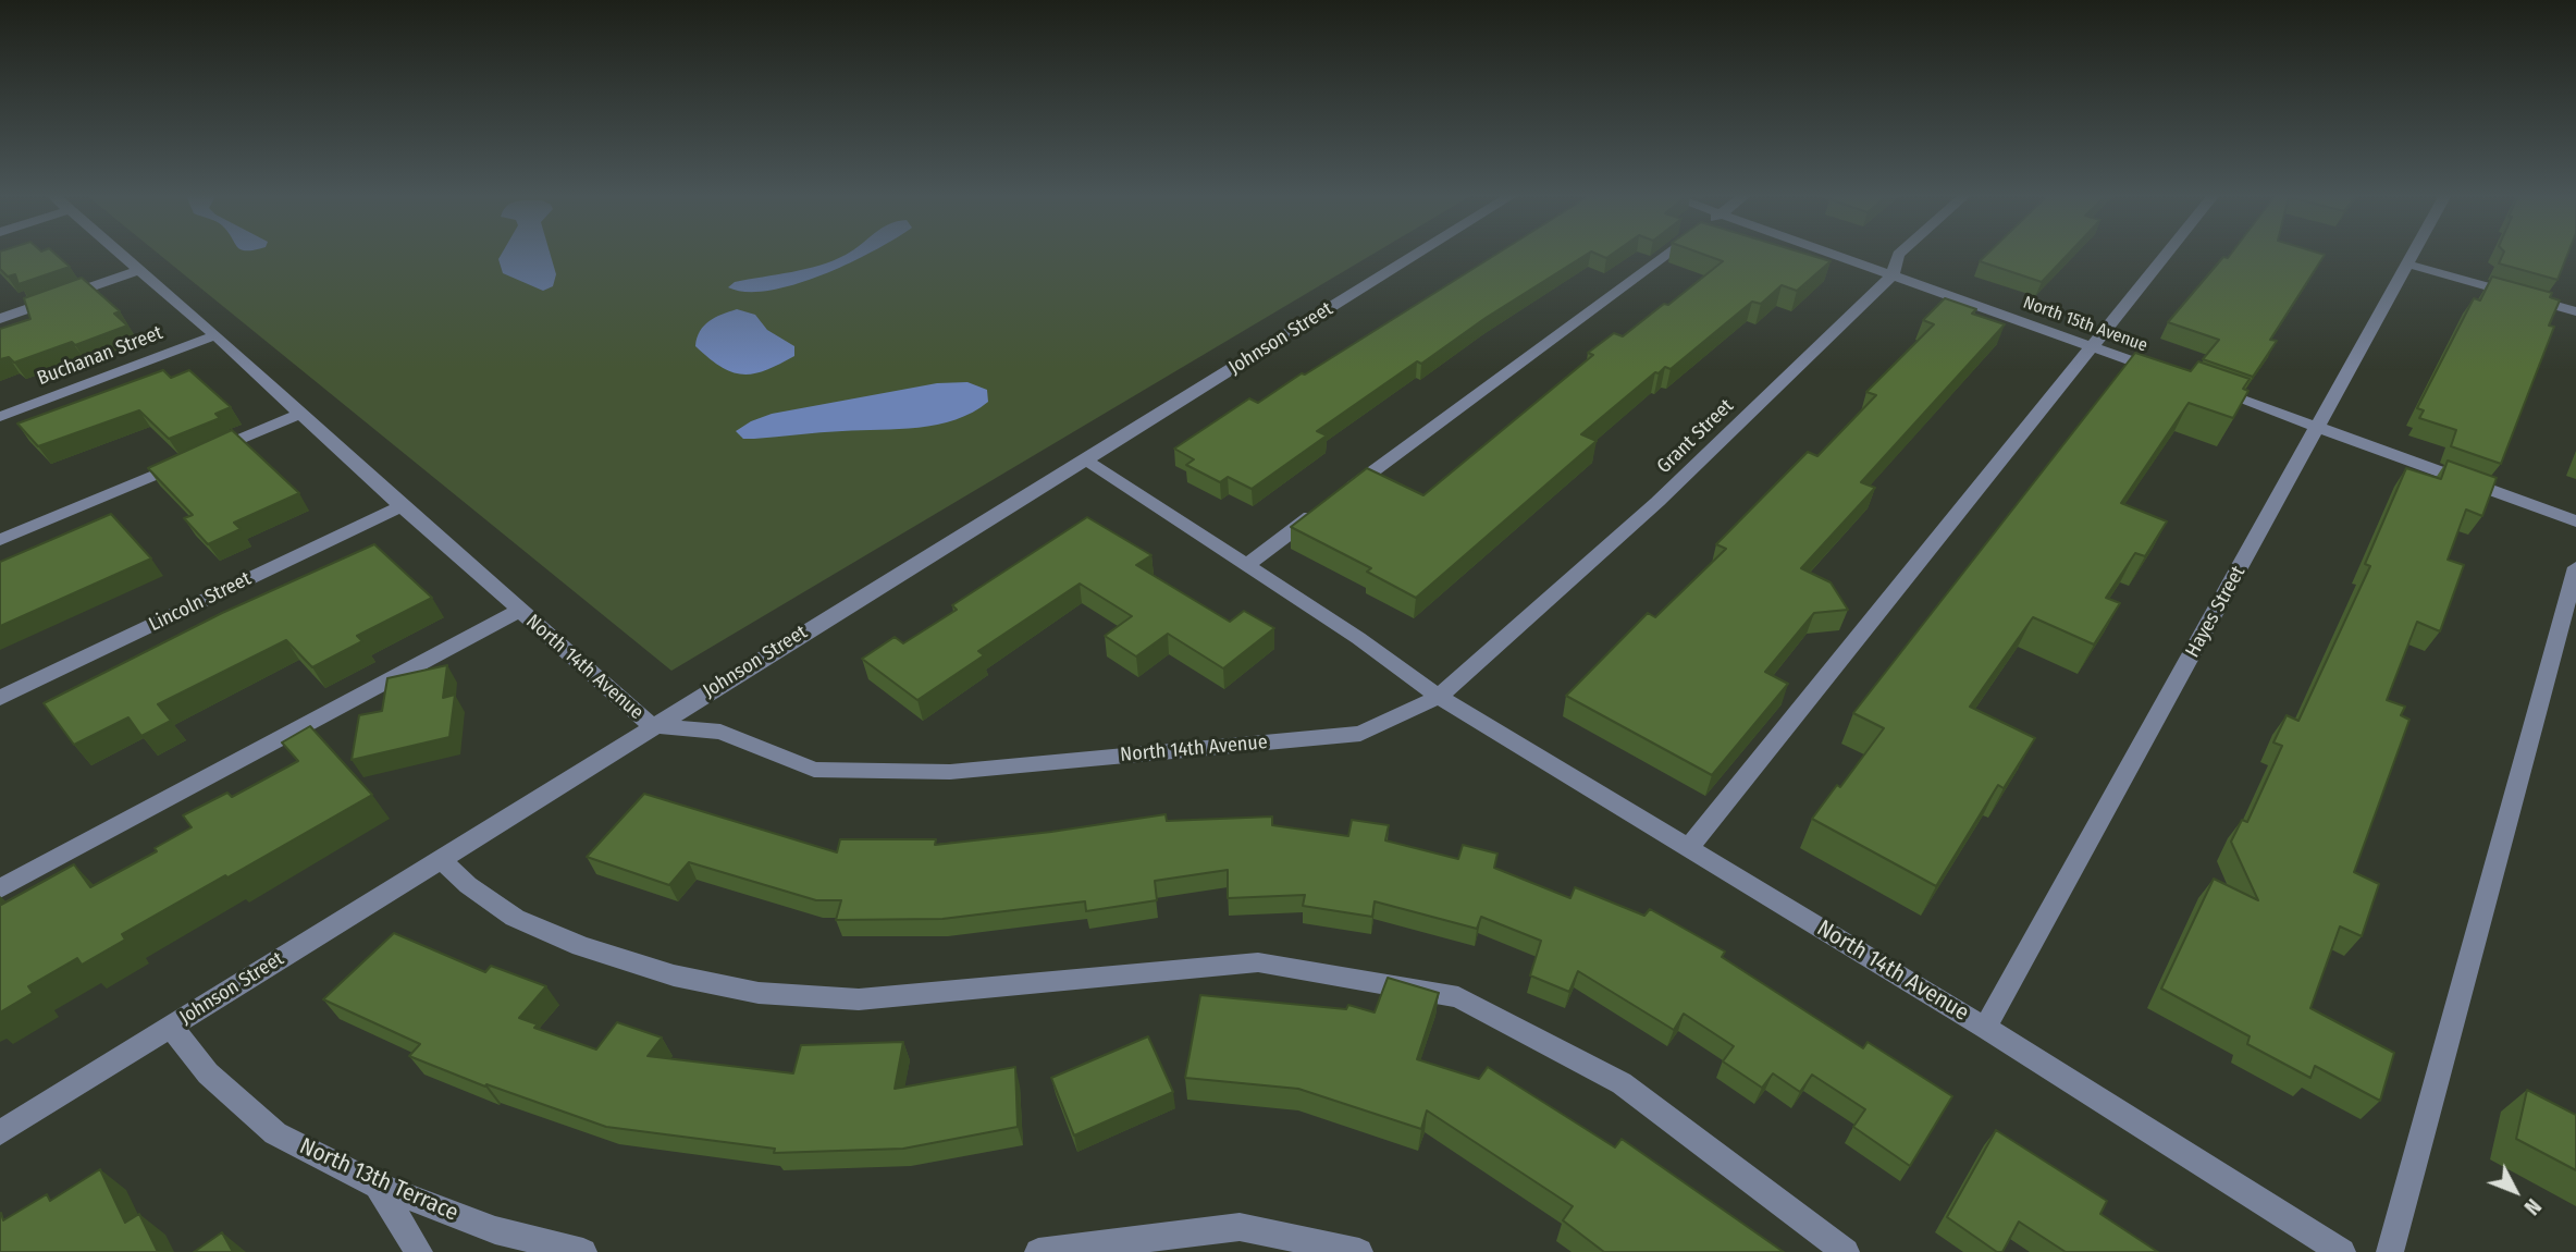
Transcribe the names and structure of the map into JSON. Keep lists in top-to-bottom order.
{
  "streets": {
    "street": [
      "North 15th Avenue",
      "Johnson Street",
      "Buchanan Street",
      "Grant Street",
      "Lincoln Street",
      "Hayes Street",
      "North 14th Avenue",
      "North 13th Terrace"
    ]
  },
  "crossings": [
    ["North 15th Avenue", "Grant Street"],
    ["Johnson Street", "North 14th Avenue"],
    ["Johnson Street", "North 13th Terrace"],
    ["Buchanan Street", "North 14th Avenue"],
    ["Grant Street", "North 14th Avenue"],
    ["Lincoln Street", "North 14th Avenue"],
    ["Hayes Street", "North 14th Avenue"]
  ],
  "north": "bottom right"
}
